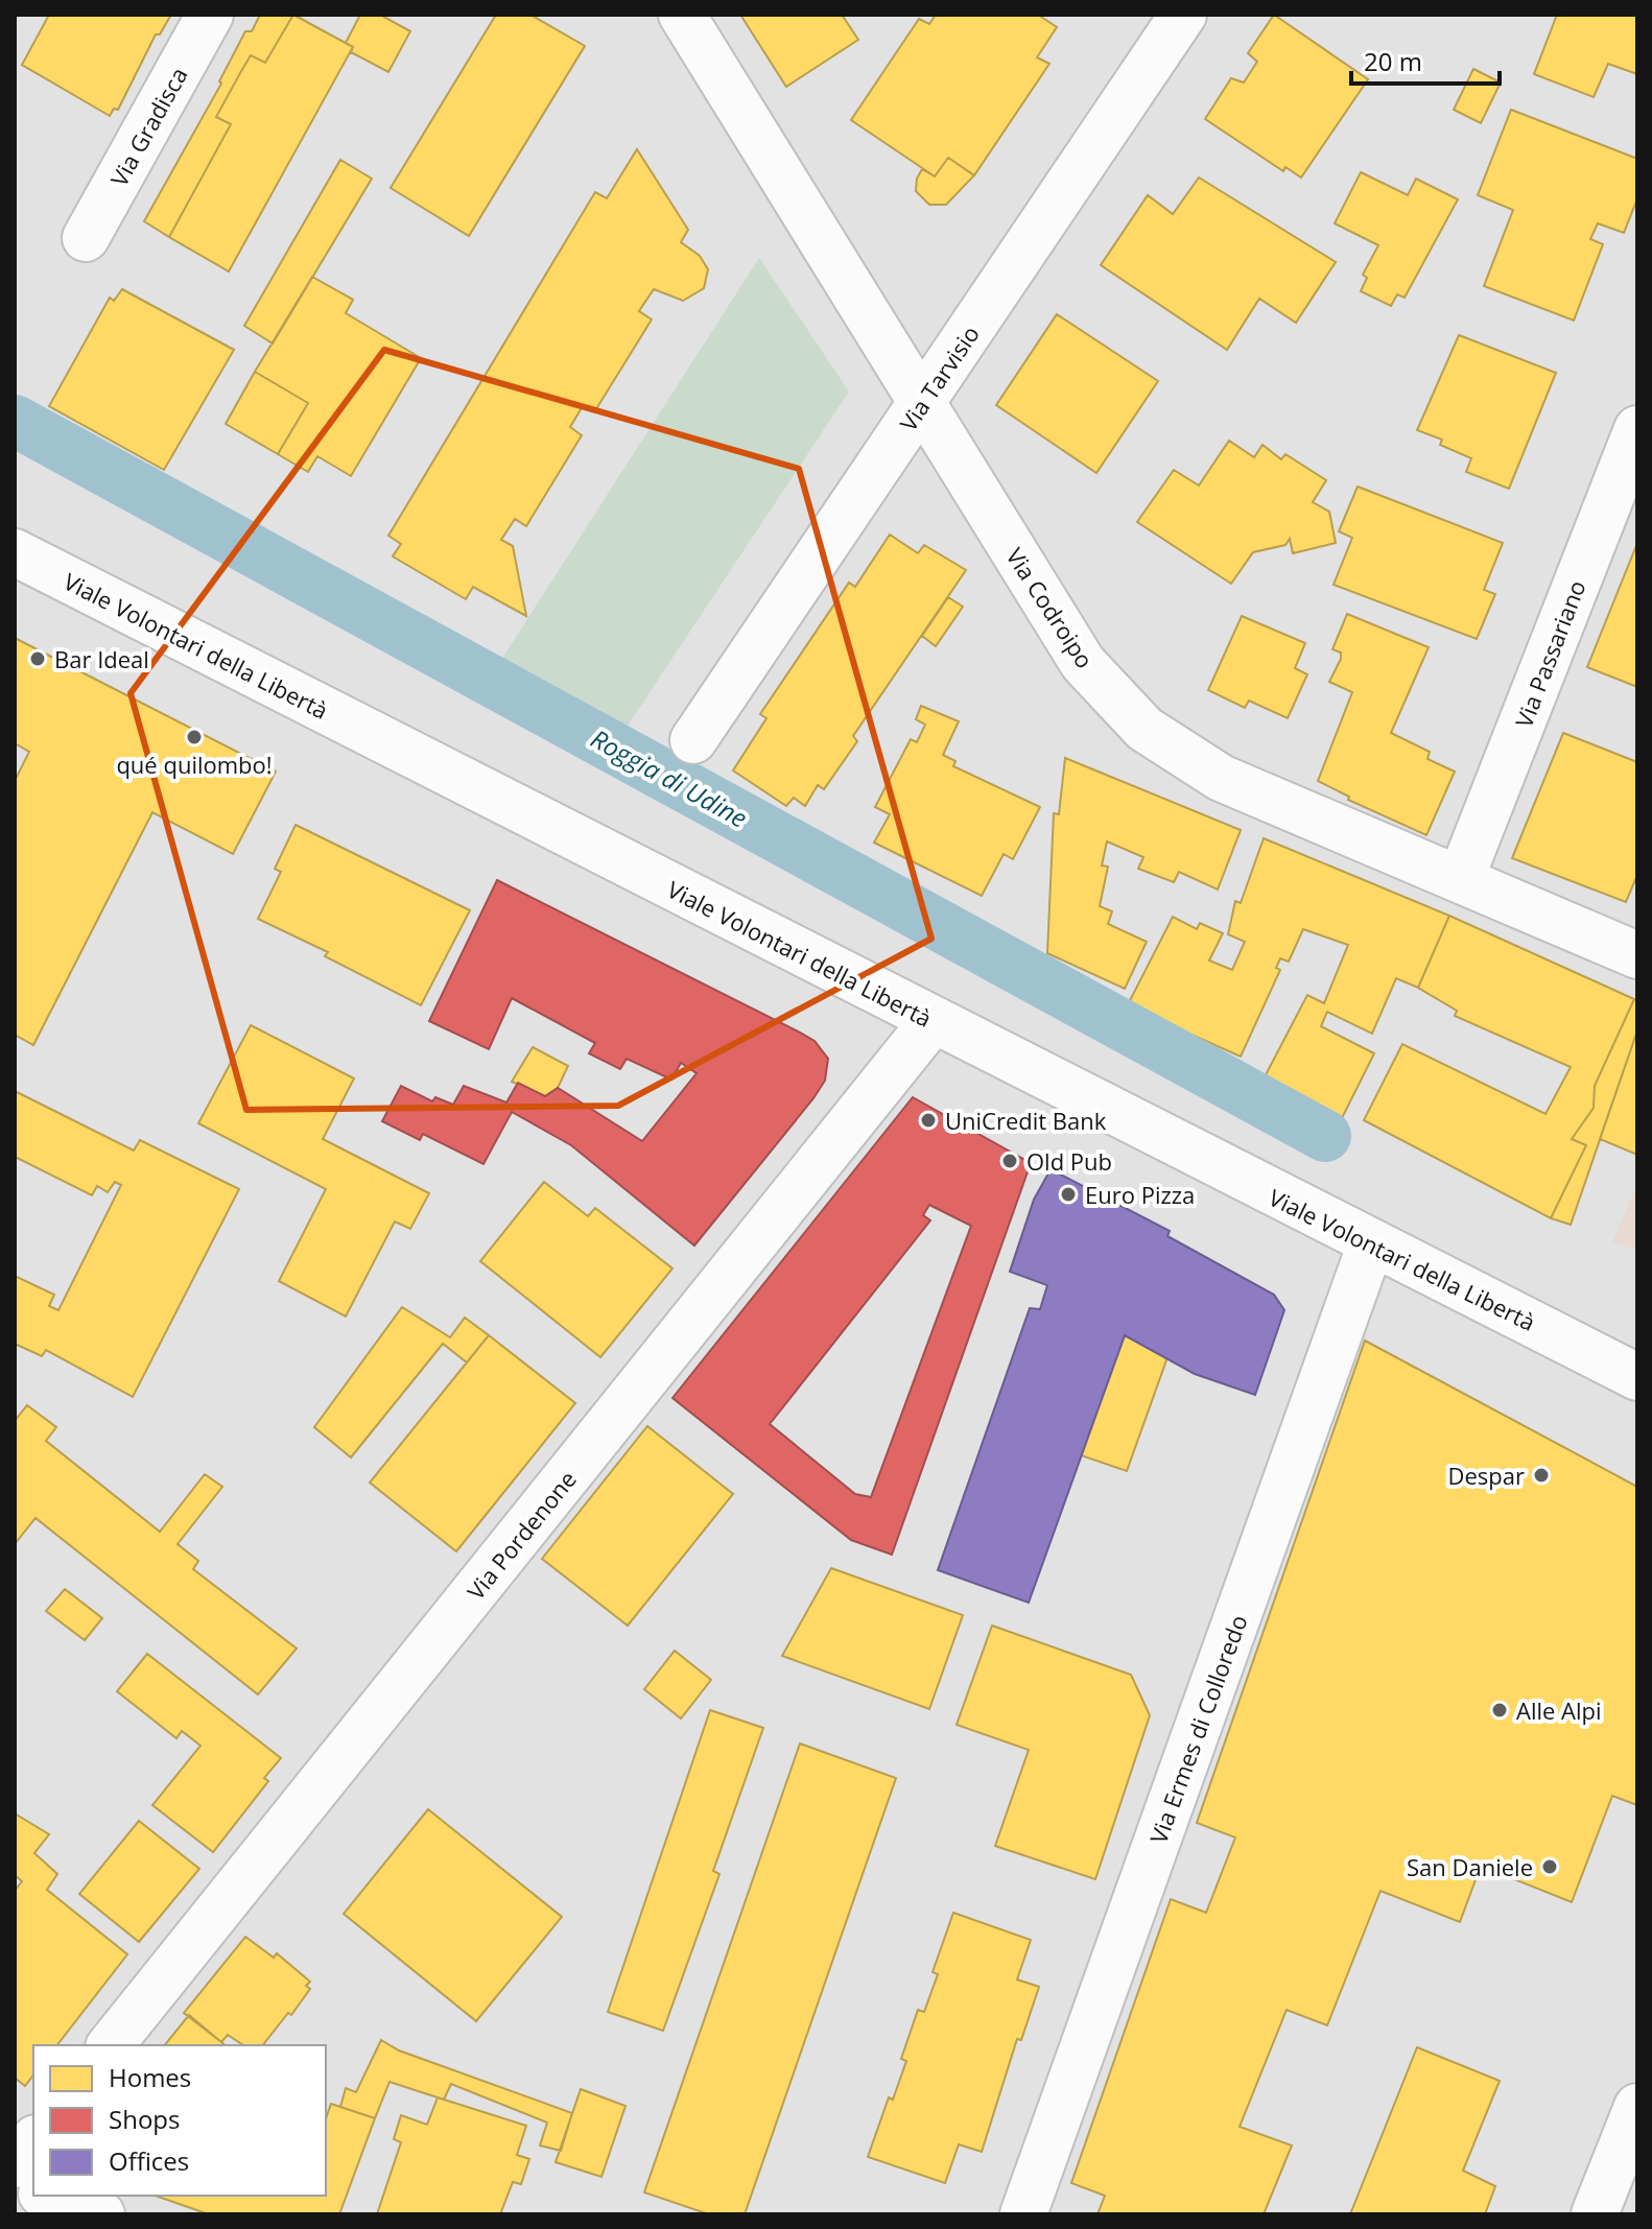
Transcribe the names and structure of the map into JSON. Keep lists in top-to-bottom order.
{
  "streets": {
    "street": [
      "Via Gradisca",
      "Via Tarvisio",
      "Via Codroipo",
      "Viale Volontari della Libertà",
      "Via Passariano",
      "Via Pordenone",
      "Via Ermes di Colloredo"
    ]
  },
  "crossings": [
    ["Via Tarvisio", "Via Codroipo"],
    ["Via Codroipo", "Via Passariano"],
    ["Viale Volontari della Libertà", "Via Pordenone"],
    ["Viale Volontari della Libertà", "Via Ermes di Colloredo"]
  ],
  "water": ["Roggia di Udine"],
  "places": [
    "Bar Ideal",
    "qué quilombo!",
    "UniCredit Bank",
    "Old Pub",
    "Euro Pizza",
    "Despar",
    "Alle Alpi",
    "San Daniele"
  ],
  "legend": ["Homes", "Shops", "Offices"],
  "scale_bar": "20 m"
}
